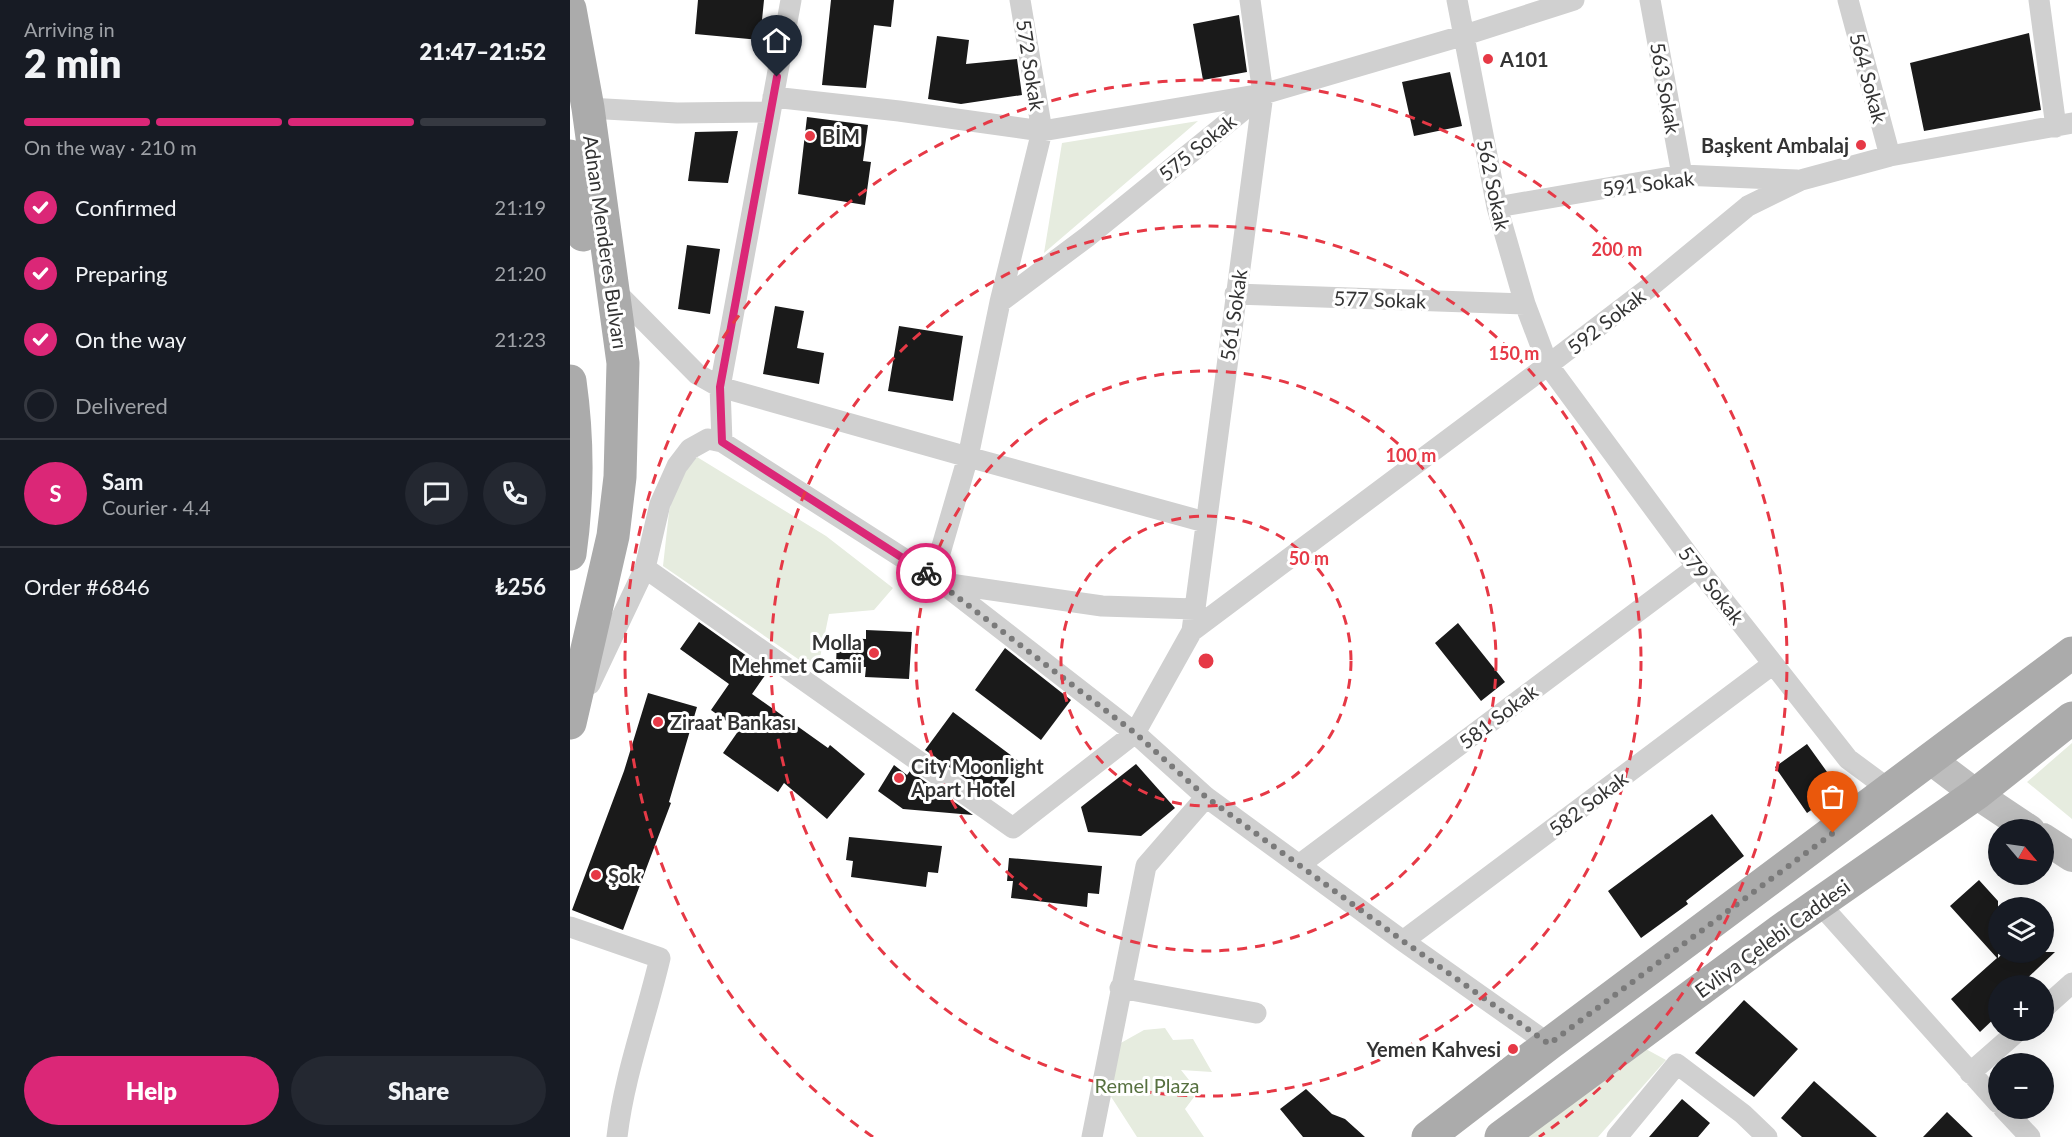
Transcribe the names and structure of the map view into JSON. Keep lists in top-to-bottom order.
{
  "streets": {
    "main road": ["Adnan Menderes Bulvarı", "Evliya Çelebi Caddesi"],
    "street": [
      "572 Sokak",
      "564 Sokak",
      "563 Sokak",
      "575 Sokak",
      "591 Sokak",
      "562 Sokak",
      "577 Sokak",
      "561 Sokak",
      "592 Sokak",
      "579 Sokak",
      "581 Sokak",
      "582 Sokak"
    ]
  },
  "crossings": [
    ["564 Sokak", "592 Sokak"],
    ["563 Sokak", "591 Sokak"],
    ["575 Sokak", "562 Sokak"],
    ["575 Sokak", "561 Sokak"],
    ["591 Sokak", "562 Sokak"],
    ["591 Sokak", "592 Sokak"],
    ["562 Sokak", "577 Sokak"],
    ["562 Sokak", "592 Sokak"],
    ["562 Sokak", "579 Sokak"],
    ["577 Sokak", "561 Sokak"],
    ["561 Sokak", "592 Sokak"],
    ["592 Sokak", "579 Sokak"],
    ["579 Sokak", "581 Sokak"],
    ["579 Sokak", "582 Sokak"]
  ],
  "parks": ["Remel Plaza"],
  "places": [
    "A101",
    "BİM",
    "Başkent Ambalaj",
    "Molla Mehmet Camii",
    "Ziraat Bankası",
    "City Moonlight Apart Hotel",
    "Şok",
    "Yemen Kahvesi"
  ],
  "north": "bottom right",
  "page": {
    "heading": ["2 min", "Arriving in", "21:47–21:52"],
    "panel": [
      "Sam",
      "Courier · 4.4",
      "Order #6846",
      "₺256"
    ],
    "bar": "On the way · 210 m",
    "list": [
      ["Confirmed", "21:19"],
      ["Preparing", "21:20"],
      ["On the way", "21:23"],
      "Delivered"
    ],
    "round": "S",
    "map_buttons": ["+", "−"],
    "buttons": ["Help", "Share"]
  },
  "rings": [
    "200 m",
    "150 m",
    "100 m",
    "50 m"
  ]
}
